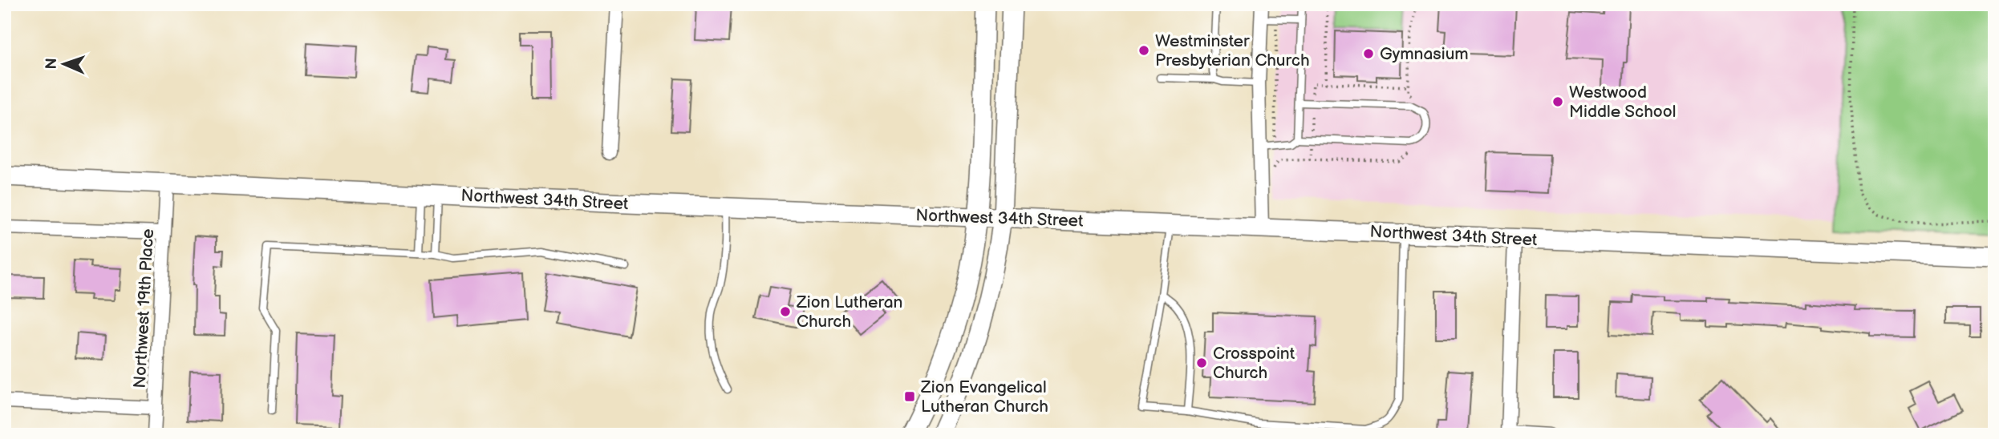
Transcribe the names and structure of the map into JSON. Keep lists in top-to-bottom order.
{
  "streets": {
    "main road": ["Northwest 34th Street"],
    "street": ["Northwest 19th Place"]
  },
  "crossings": [
    ["Northwest 34th Street", "Northwest 19th Place"]
  ],
  "places": {
    "other": [
      "Westminster Presbyterian Church",
      "Gymnasium",
      "Westwood Middle School",
      "Zion Lutheran Church",
      "Crosspoint Church"
    ],
    "transit": ["Zion Evangelical Lutheran Church"]
  },
  "north": "left"
}
